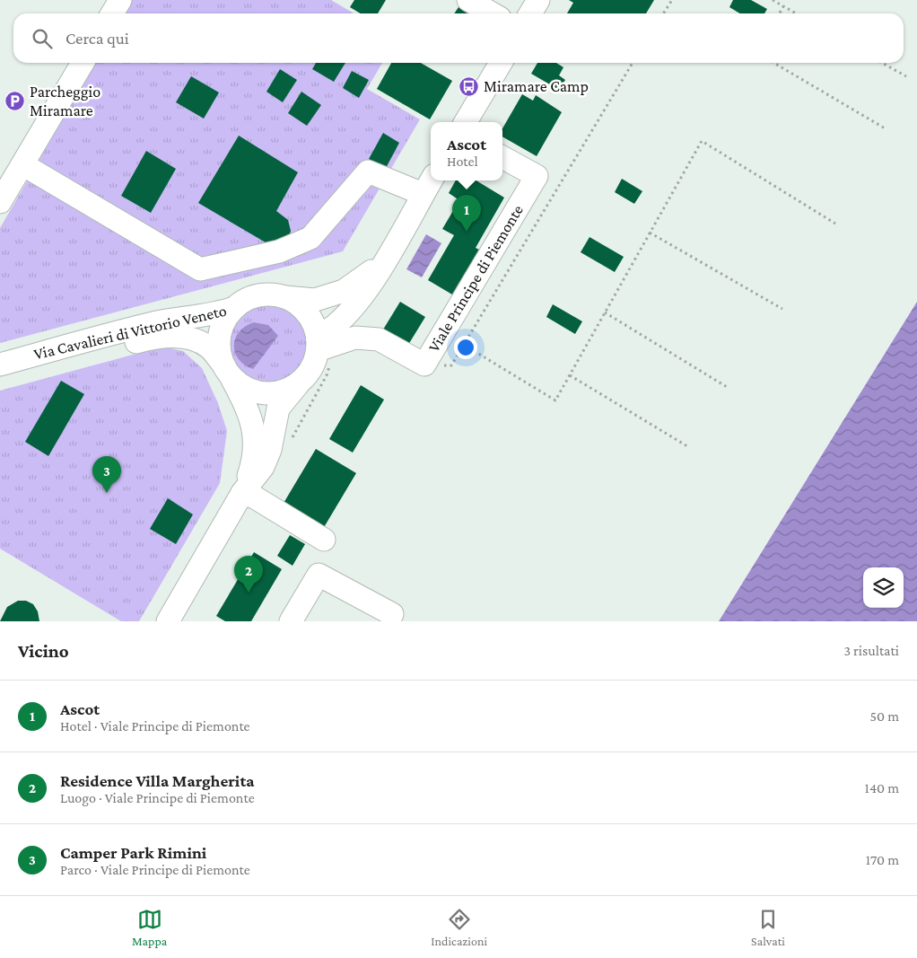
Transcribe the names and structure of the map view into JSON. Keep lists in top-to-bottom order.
{
  "streets": {
    "street": ["Viale Principe di Piemonte", "Via Cavalieri di Vittorio Veneto"]
  },
  "crossings": [
    ["Viale Principe di Piemonte", "Via Cavalieri di Vittorio Veneto"]
  ],
  "places": {
    "bus stop": ["Miramare Camp"],
    "parking": ["Parcheggio Miramare"]
  },
  "page": {
    "search": "Cerca qui",
    "popup": ["Ascot", "Hotel"],
    "pins": ["1", "3", "2"],
    "heading": ["Vicino", "3 risultati"],
    "list": [
      {
        "mark": "1",
        "name": "Ascot",
        "note": "Hotel · Viale Principe di Piemonte",
        "value": "50 m"
      },
      {
        "mark": "2",
        "name": "Residence Villa Margherita",
        "note": "Luogo · Viale Principe di Piemonte",
        "value": "140 m"
      },
      {
        "mark": "3",
        "name": "Camper Park Rimini",
        "note": "Parco · Viale Principe di Piemonte",
        "value": "170 m"
      }
    ],
    "nav": ["Mappa", "Indicazioni", "Salvati"]
  }
}
